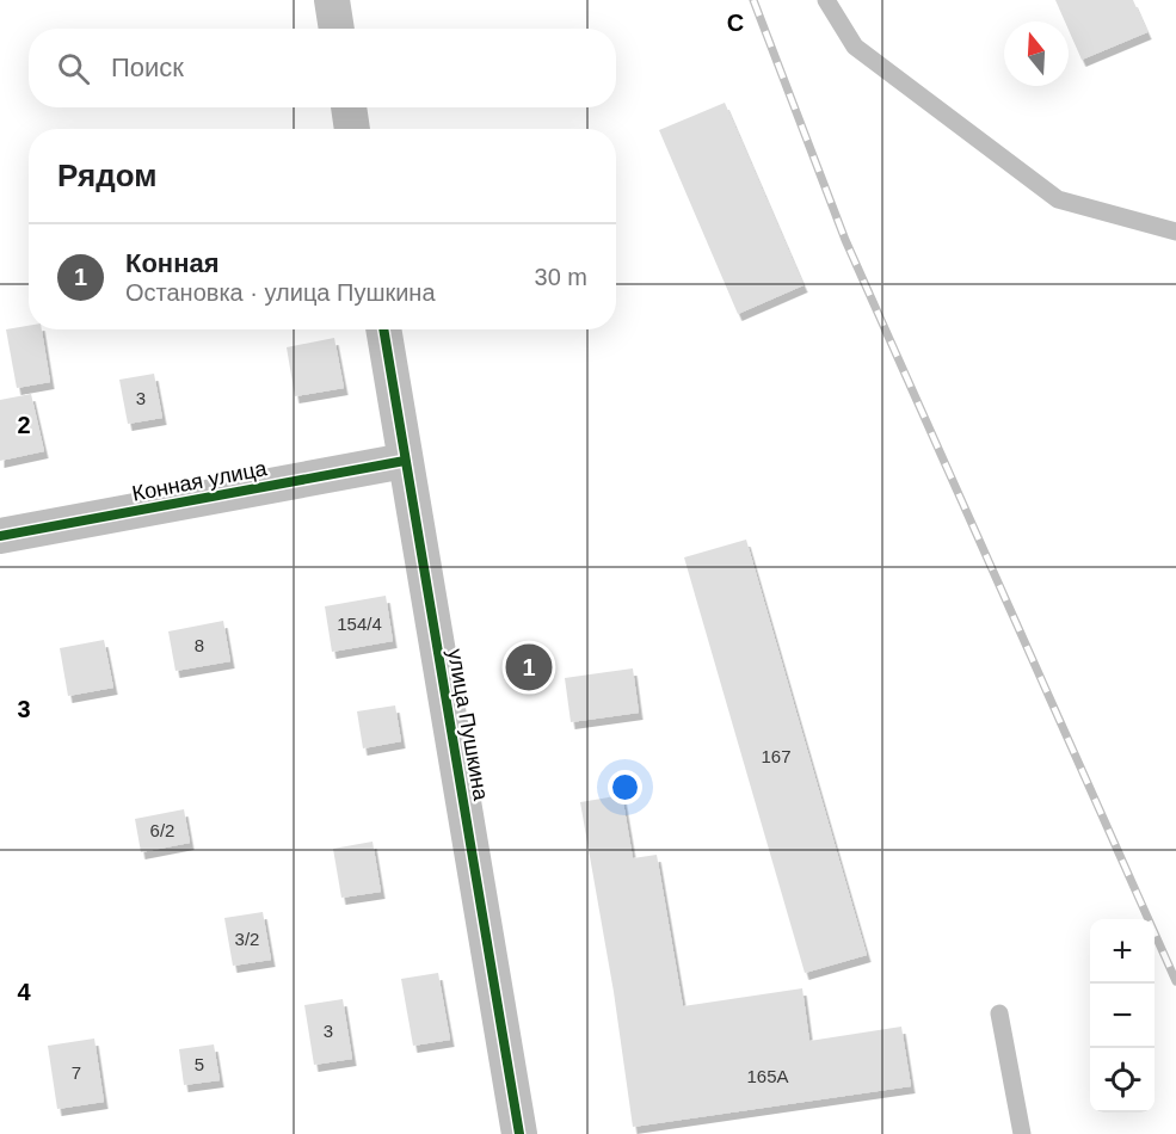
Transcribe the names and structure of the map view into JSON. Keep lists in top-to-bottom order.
{
  "streets": {
    "street": ["Конная улица", "улица Пушкина"]
  },
  "crossings": [
    ["Конная улица", "улица Пушкина"]
  ],
  "house_numbers": [
    "3",
    "154/4",
    "8",
    "167",
    "6/2",
    "3/2",
    "3",
    "5",
    "7",
    "165А"
  ],
  "north": "top",
  "page": {
    "search": "Поиск",
    "heading": "Рядом",
    "list": [
      {
        "mark": "1",
        "name": "Конная",
        "note": "Остановка · улица Пушкина",
        "value": "30 m"
      }
    ],
    "pins": "1",
    "map_buttons": ["+", "−"]
  },
  "grid": {
    "columns": ["C"],
    "rows": ["2", "3", "4"]
  }
}
